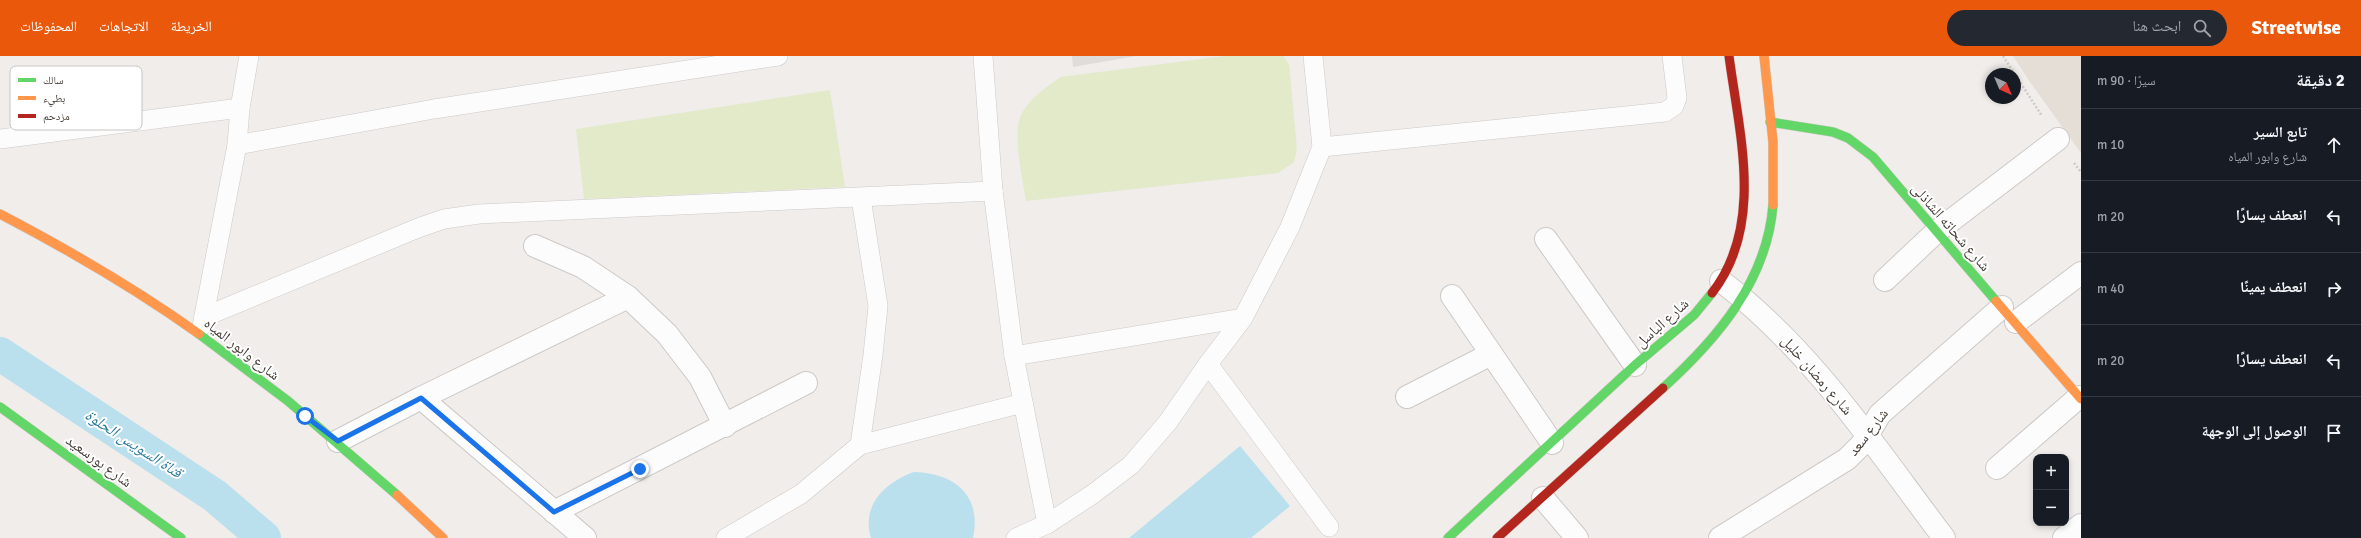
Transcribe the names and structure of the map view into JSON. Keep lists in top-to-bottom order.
{
  "streets": {
    "main road": [
      "شارع شحاته الشاذلى",
      "شارع الباسل",
      "شارع وابور المياه",
      "شارع بورسعيد"
    ],
    "street": ["شارع رمضان خليل", "شارع سعد"]
  },
  "crossings": [
    ["شارع شحاته الشاذلى", "شارع سعد"],
    ["شارع الباسل", "شارع رمضان خليل"],
    ["شارع رمضان خليل", "شارع سعد"]
  ],
  "water": ["قناة السويس الحلوة"],
  "legend": ["سالك", "بطيء", "مزدحم"],
  "north": "bottom right",
  "page": {
    "header": "Streetwise",
    "search": "ابحث هنا",
    "nav": ["الخريطة", "الاتجاهات", "المحفوظات"],
    "heading": ["2 دقيقة", "سيرًا · 90 m"],
    "list": [
      ["تابع السير", "شارع وابور المياه", "10 m"],
      ["انعطف يسارًا", "20 m"],
      ["انعطف يمينًا", "40 m"],
      ["انعطف يسارًا", "20 m"],
      "الوصول إلى الوجهة"
    ],
    "map_buttons": ["+", "−"]
  }
}
